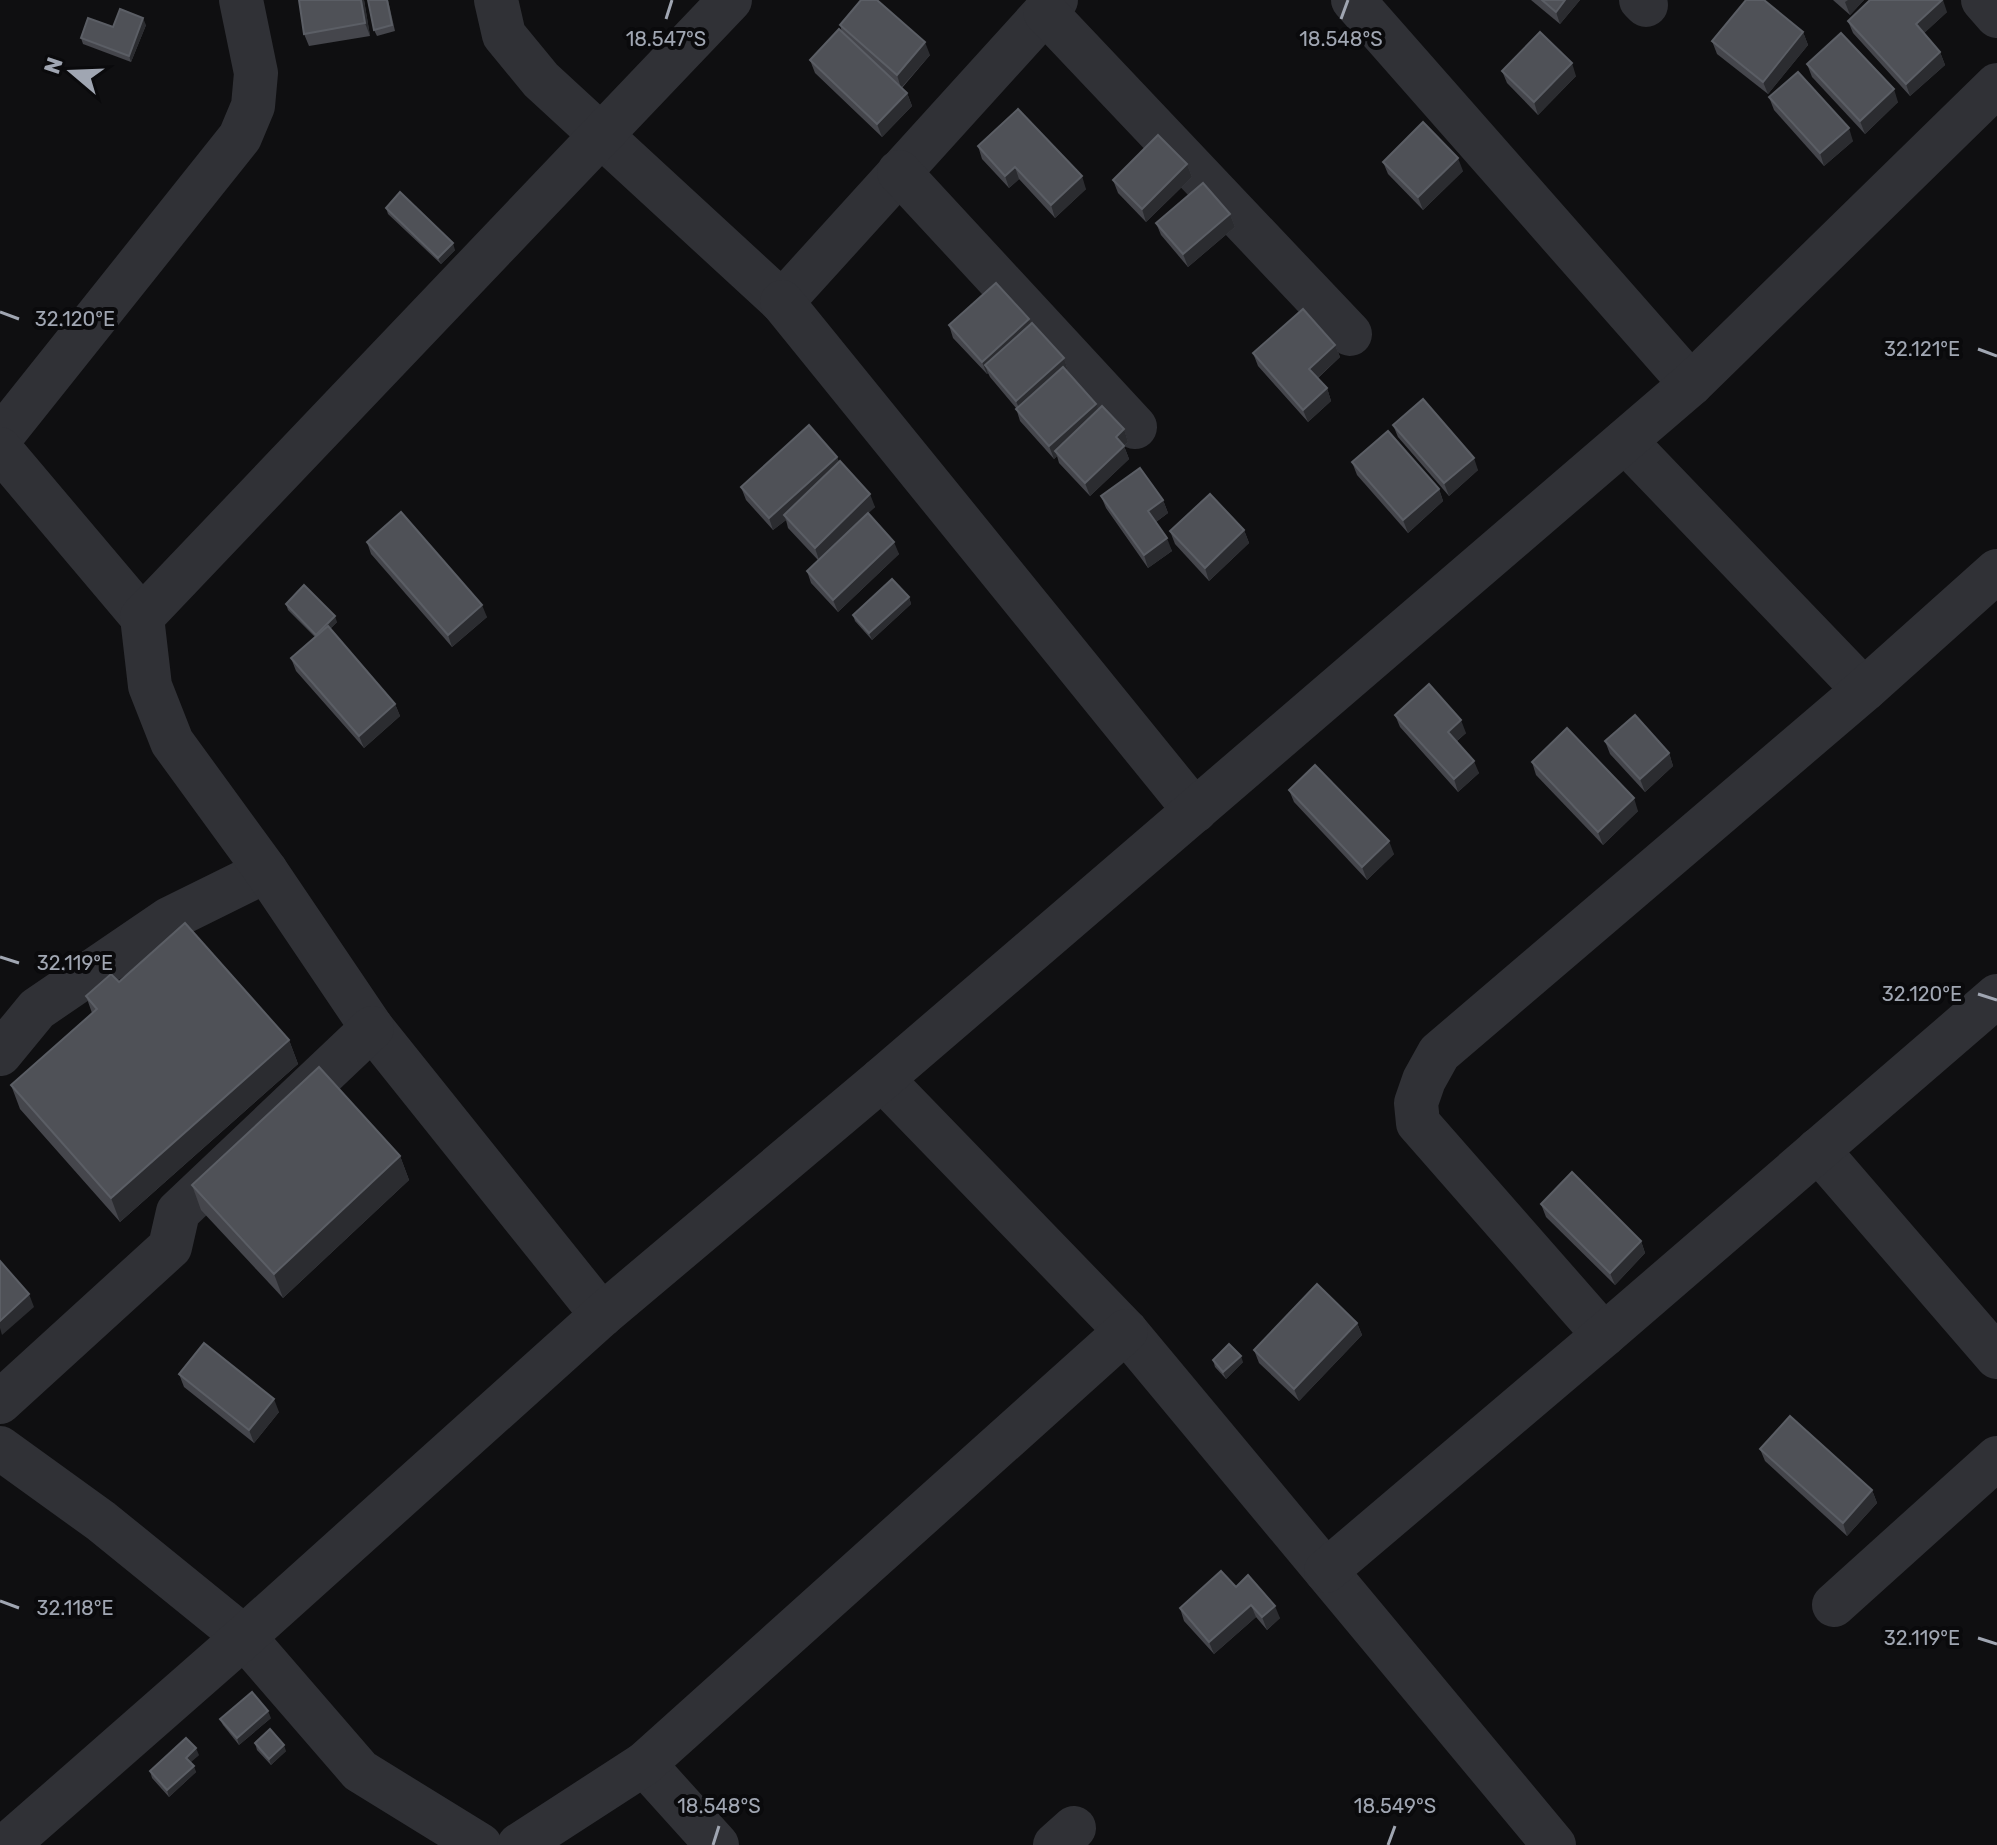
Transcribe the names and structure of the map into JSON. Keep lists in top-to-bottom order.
{
  "north": "left",
  "coordinates": [
    "18.547°S",
    "18.548°S",
    "32.120°E",
    "32.121°E",
    "32.119°E",
    "32.118°E",
    "18.549°S"
  ]
}
